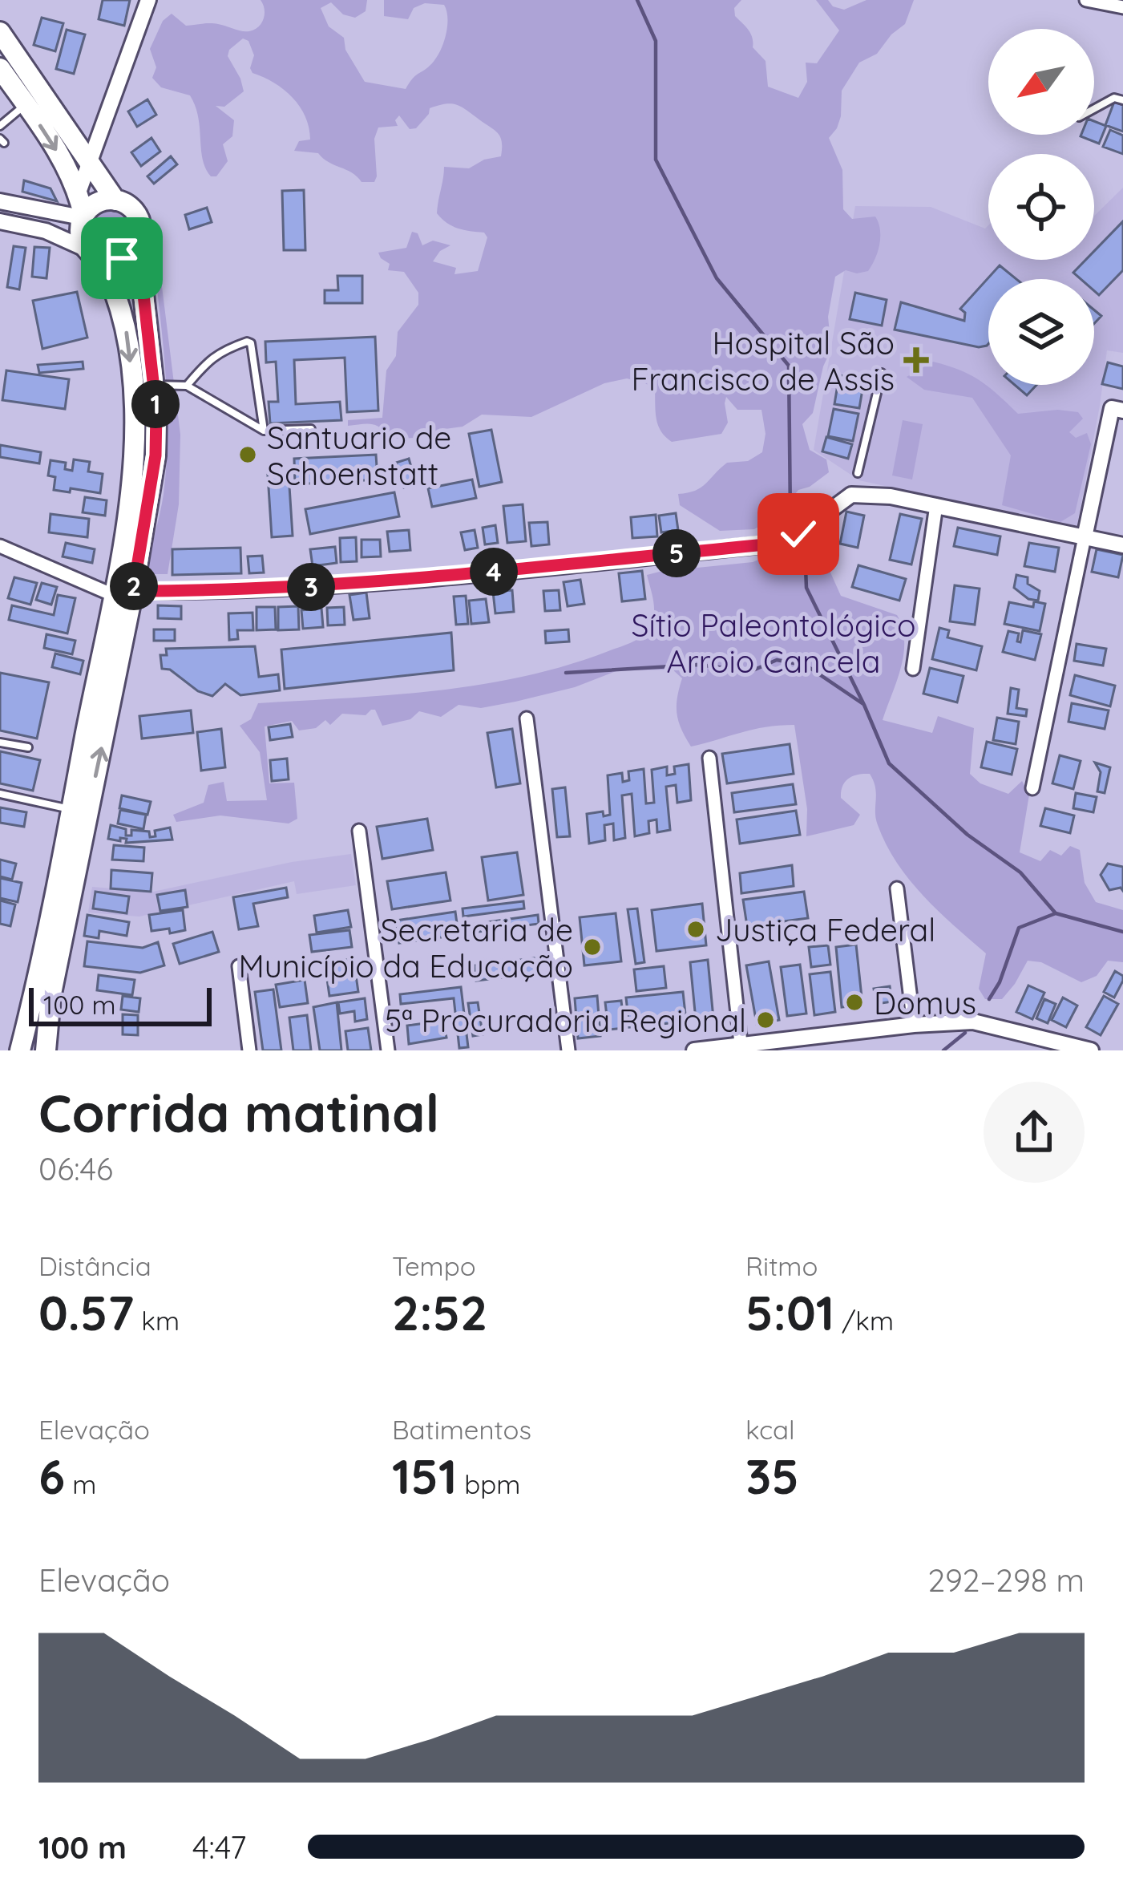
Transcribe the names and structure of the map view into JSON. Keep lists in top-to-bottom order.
{
  "parks": ["Sítio Paleontológico Arroio Cancela"],
  "places": {
    "health": ["Hospital São Francisco de Assis"],
    "other": [
      "Santuario de Schoenstatt",
      "Justiça Federal",
      "Secretaria de Município da Educação",
      "Domus",
      "5ª Procuradoria Regional"
    ]
  },
  "scale_bar": "100 m",
  "north": "bottom left",
  "page": {
    "pins": [
      "1",
      "5",
      "4",
      "2",
      "3"
    ],
    "scale": "100 m",
    "heading": ["Corrida matinal", "06:46"],
    "stats": [
      ["Distância", "0.57 km"],
      ["Tempo", "2:52"],
      ["Ritmo", "5:01 /km"],
      ["Elevação", "6 m"],
      ["Batimentos", "151 bpm"],
      ["kcal", "35"]
    ],
    "chart": ["Elevação", "292–298 m"],
    "list": [
      {
        "name": "100 m",
        "note": "4:47"
      }
    ]
  }
}
